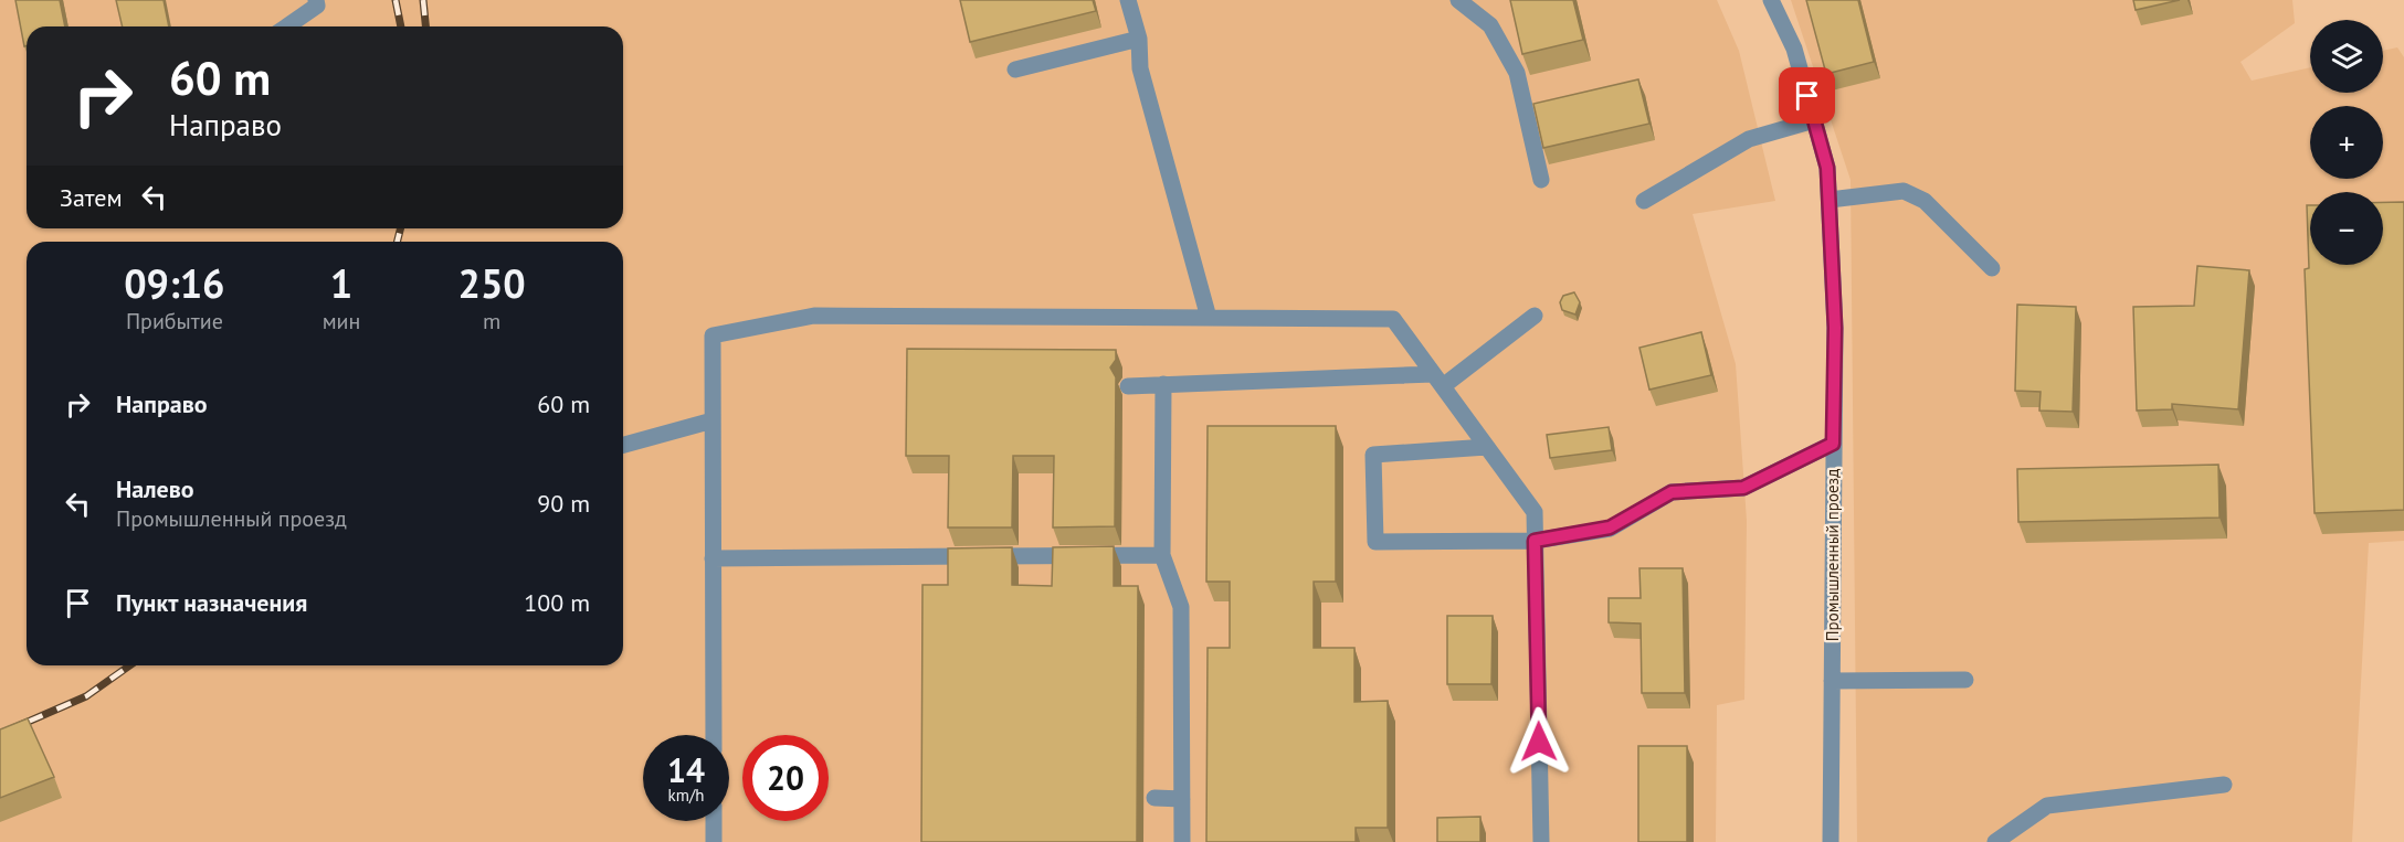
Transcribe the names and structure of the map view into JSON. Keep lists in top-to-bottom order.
{
  "streets": {
    "street": ["Промышленный проезд"]
  },
  "page": {
    "map_buttons": ["+", "−"],
    "turn": ["60 m", "Направо"],
    "then": "Затем",
    "eta": [
      "09:16",
      "Прибытие",
      "1",
      "мин",
      "250",
      "m"
    ],
    "list": [
      {
        "name": "Направо",
        "value": "60 m"
      },
      {
        "name": "Налево",
        "note": "Промышленный проезд",
        "value": "90 m"
      },
      {
        "name": "Пункт назначения",
        "value": "100 m"
      }
    ],
    "speed": "14 km/h",
    "limit": "20"
  }
}
